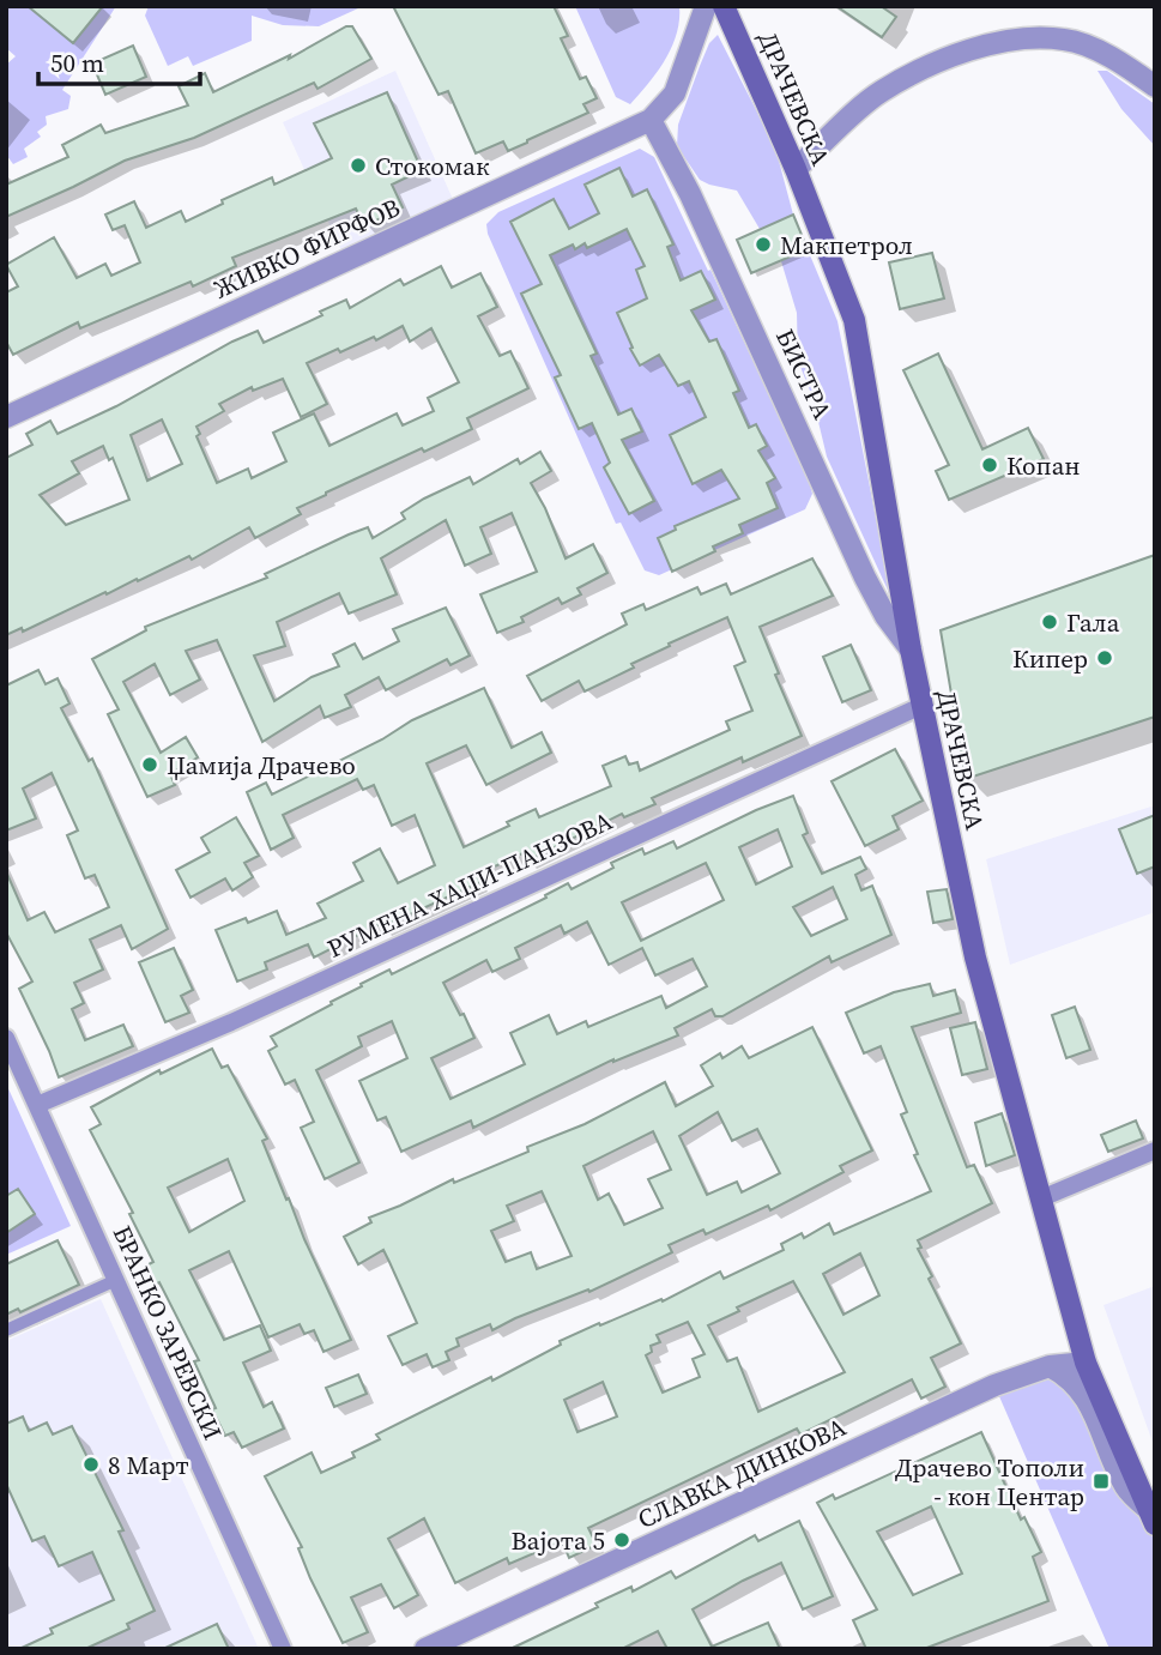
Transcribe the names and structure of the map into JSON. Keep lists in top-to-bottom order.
{
  "streets": {
    "main road": ["ДРАЧЕВСКА"],
    "street": [
      "ЖИВКО ФИРФОВ",
      "БИСТРА",
      "РУМЕНА ХАЏИ-ПАНЗОВА",
      "БРАНКО ЗАРЕВСКИ",
      "СЛАВКА ДИНКОВА"
    ]
  },
  "crossings": [
    ["ДРАЧЕВСКА", "БИСТРА"],
    ["ДРАЧЕВСКА", "РУМЕНА ХАЏИ-ПАНЗОВА"],
    ["ДРАЧЕВСКА", "СЛАВКА ДИНКОВА"],
    ["ЖИВКО ФИРФОВ", "БИСТРА"],
    ["РУМЕНА ХАЏИ-ПАНЗОВА", "БРАНКО ЗАРЕВСКИ"]
  ],
  "places": {
    "other": [
      "Стокомак",
      "Макпетрол",
      "Копан",
      "Гала",
      "Кипер",
      "Џамија Драчево",
      "8 Март",
      "Вајота 5"
    ],
    "transit": ["Драчево Тополи - кон Центар"]
  },
  "scale_bar": "50 m"
}
